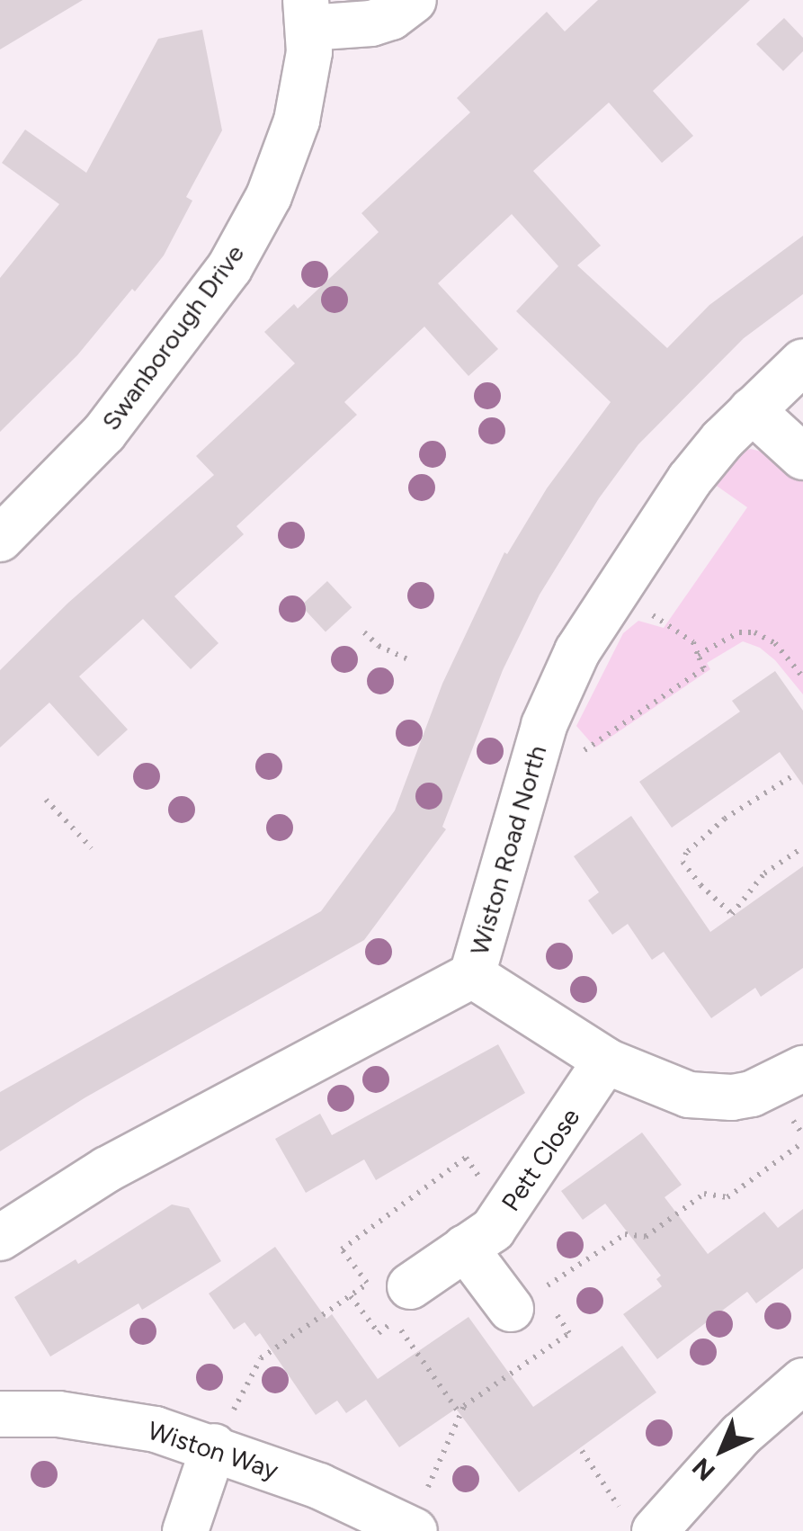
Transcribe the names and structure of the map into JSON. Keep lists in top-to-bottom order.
{
  "streets": {
    "street": [
      "Swanborough Drive",
      "Wiston Road North",
      "Pett Close",
      "Wiston Way"
    ]
  },
  "north": "bottom left"
}
